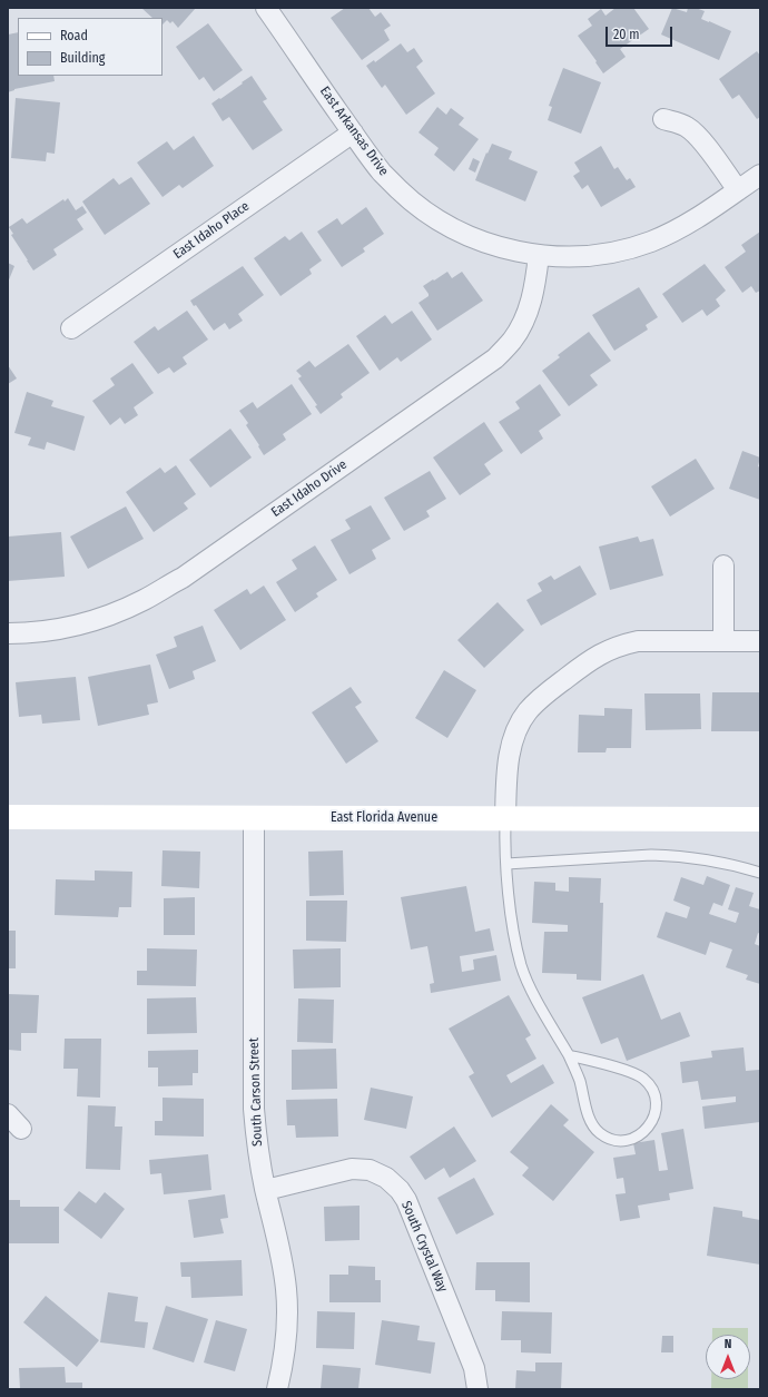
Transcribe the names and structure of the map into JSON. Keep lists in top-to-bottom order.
{
  "streets": {
    "street": [
      "East Arkansas Drive",
      "East Idaho Place",
      "East Idaho Drive",
      "East Florida Avenue",
      "South Carson Street",
      "South Crystal Way"
    ]
  },
  "crossings": [
    ["East Arkansas Drive", "East Idaho Place"],
    ["East Arkansas Drive", "East Idaho Drive"],
    ["East Florida Avenue", "South Carson Street"],
    ["South Carson Street", "South Crystal Way"]
  ],
  "legend": ["Road", "Building"],
  "scale_bar": "20 m",
  "north": "top"
}
